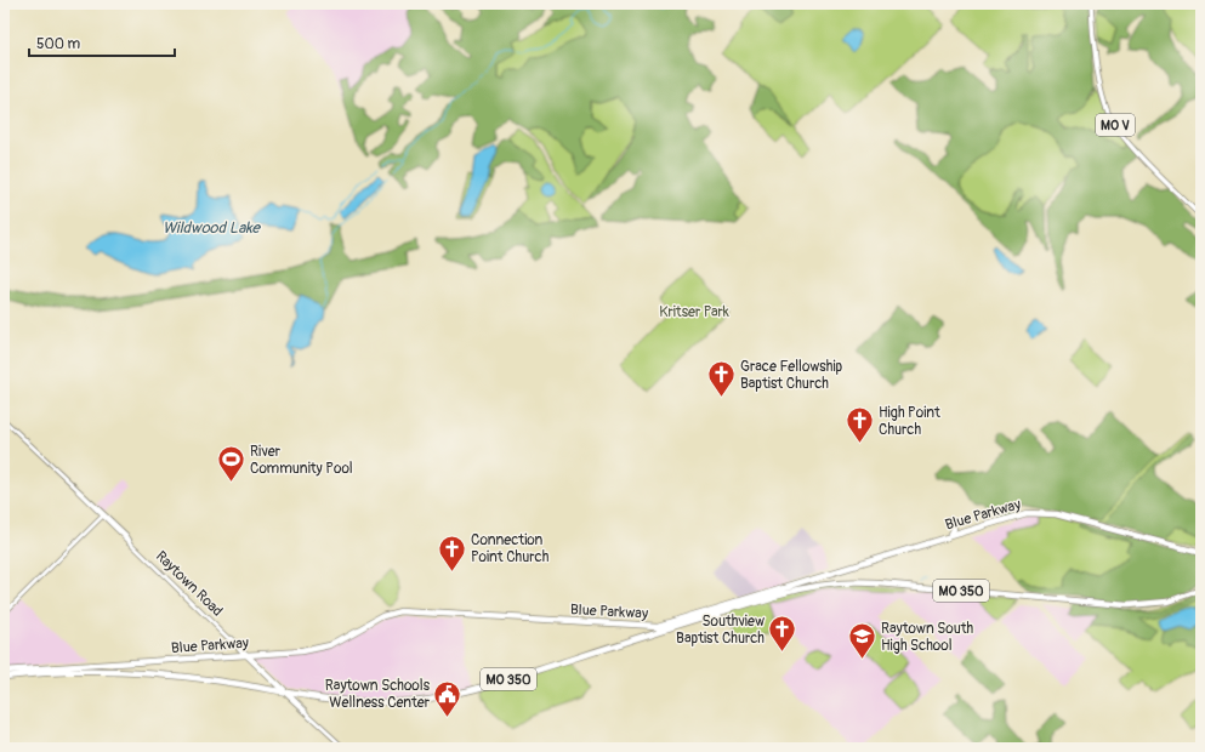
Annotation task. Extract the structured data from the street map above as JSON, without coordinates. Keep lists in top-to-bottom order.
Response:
{
  "streets": {
    "highway": ["Blue Parkway", "MO 350"],
    "main road": ["MO V", "Raytown Road"]
  },
  "crossings": [
    ["Blue Parkway", "Raytown Road"]
  ],
  "water": ["Wildwood Lake"],
  "parks": ["Kritser Park"],
  "places": {
    "church": [
      "Grace Fellowship Baptist Church",
      "High Point Church",
      "Connection Point Church",
      "Southview Baptist Church"
    ],
    "sports": ["River Community Pool"],
    "school or university": ["Raytown South High School"],
    "public building": ["Raytown Schools Wellness Center"]
  },
  "scale_bar": "500 m"
}
